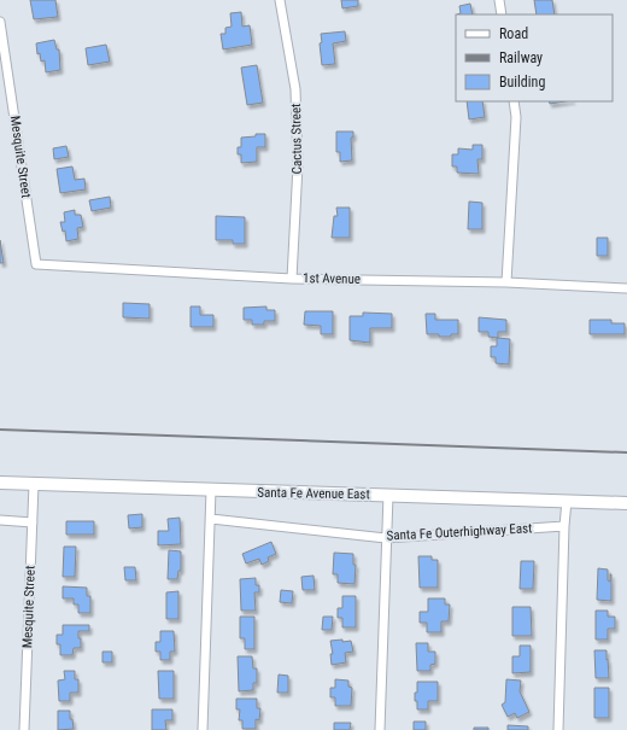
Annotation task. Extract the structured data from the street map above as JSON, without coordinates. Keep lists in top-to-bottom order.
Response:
{
  "streets": {
    "street": [
      "Cactus Street",
      "Mesquite Street",
      "1st Avenue",
      "Santa Fe Avenue East",
      "Santa Fe Outerhighway East"
    ]
  },
  "crossings": [
    ["Cactus Street", "1st Avenue"],
    ["Mesquite Street", "1st Avenue"],
    ["Mesquite Street", "Santa Fe Avenue East"]
  ],
  "legend": ["Road", "Railway", "Building"]
}
